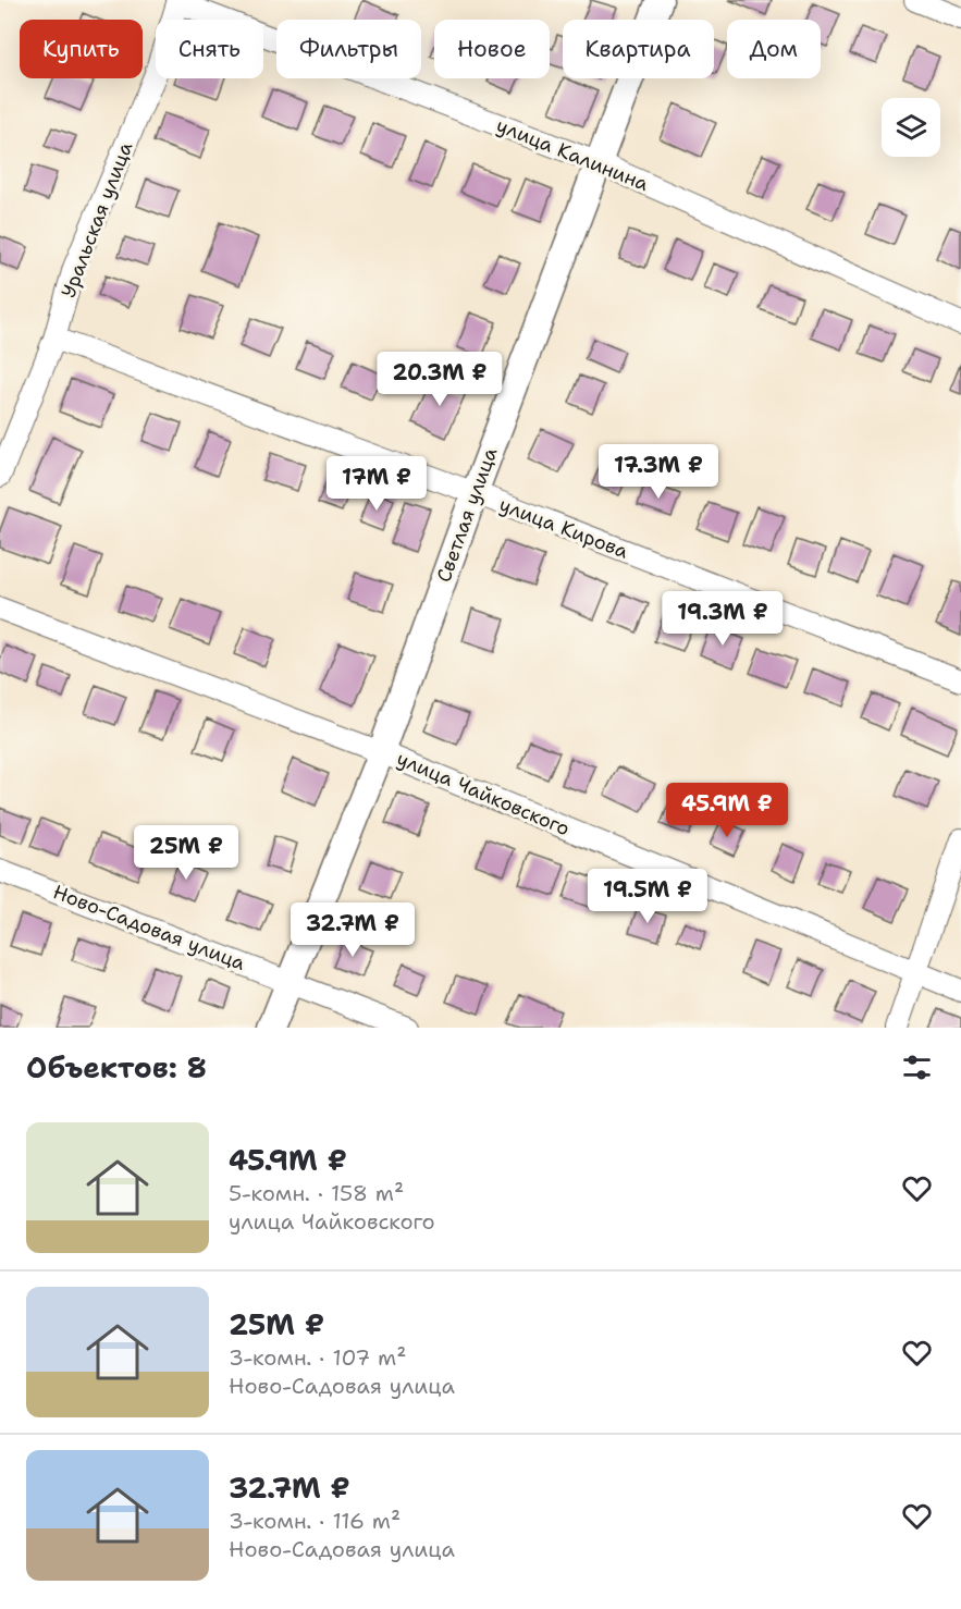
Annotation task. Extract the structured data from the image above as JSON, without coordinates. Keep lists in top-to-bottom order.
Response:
{
  "streets": {
    "main road": ["Светлая улица"],
    "street": [
      "улица Калинина",
      "Уральская улица",
      "улица Кирова",
      "улица Чайковского",
      "Ново-Садовая улица"
    ]
  },
  "crossings": [
    ["улица Калинина", "Уральская улица"],
    ["улица Калинина", "Светлая улица"],
    ["Уральская улица", "улица Кирова"],
    ["Светлая улица", "улица Кирова"],
    ["Светлая улица", "улица Чайковского"],
    ["Светлая улица", "Ново-Садовая улица"]
  ],
  "page": {
    "chip": [
      "Купить",
      "Снять",
      "Фильтры",
      "Новое",
      "Квартира",
      "Дом"
    ],
    "price": [
      "20.3M ₽",
      "17.3M ₽",
      "17M ₽",
      "19.3M ₽",
      "45.9M ₽",
      "25M ₽",
      "19.5M ₽",
      "32.7M ₽"
    ],
    "heading": "Объектов: 8",
    "list": [
      {
        "name": "45.9M ₽",
        "note": "5-комн. · 158 m² · улица Чайковского"
      },
      {
        "name": "25M ₽",
        "note": "3-комн. · 107 m² · Ново-Садовая улица"
      },
      {
        "name": "32.7M ₽",
        "note": "3-комн. · 116 m² · Ново-Садовая улица"
      }
    ]
  }
}
